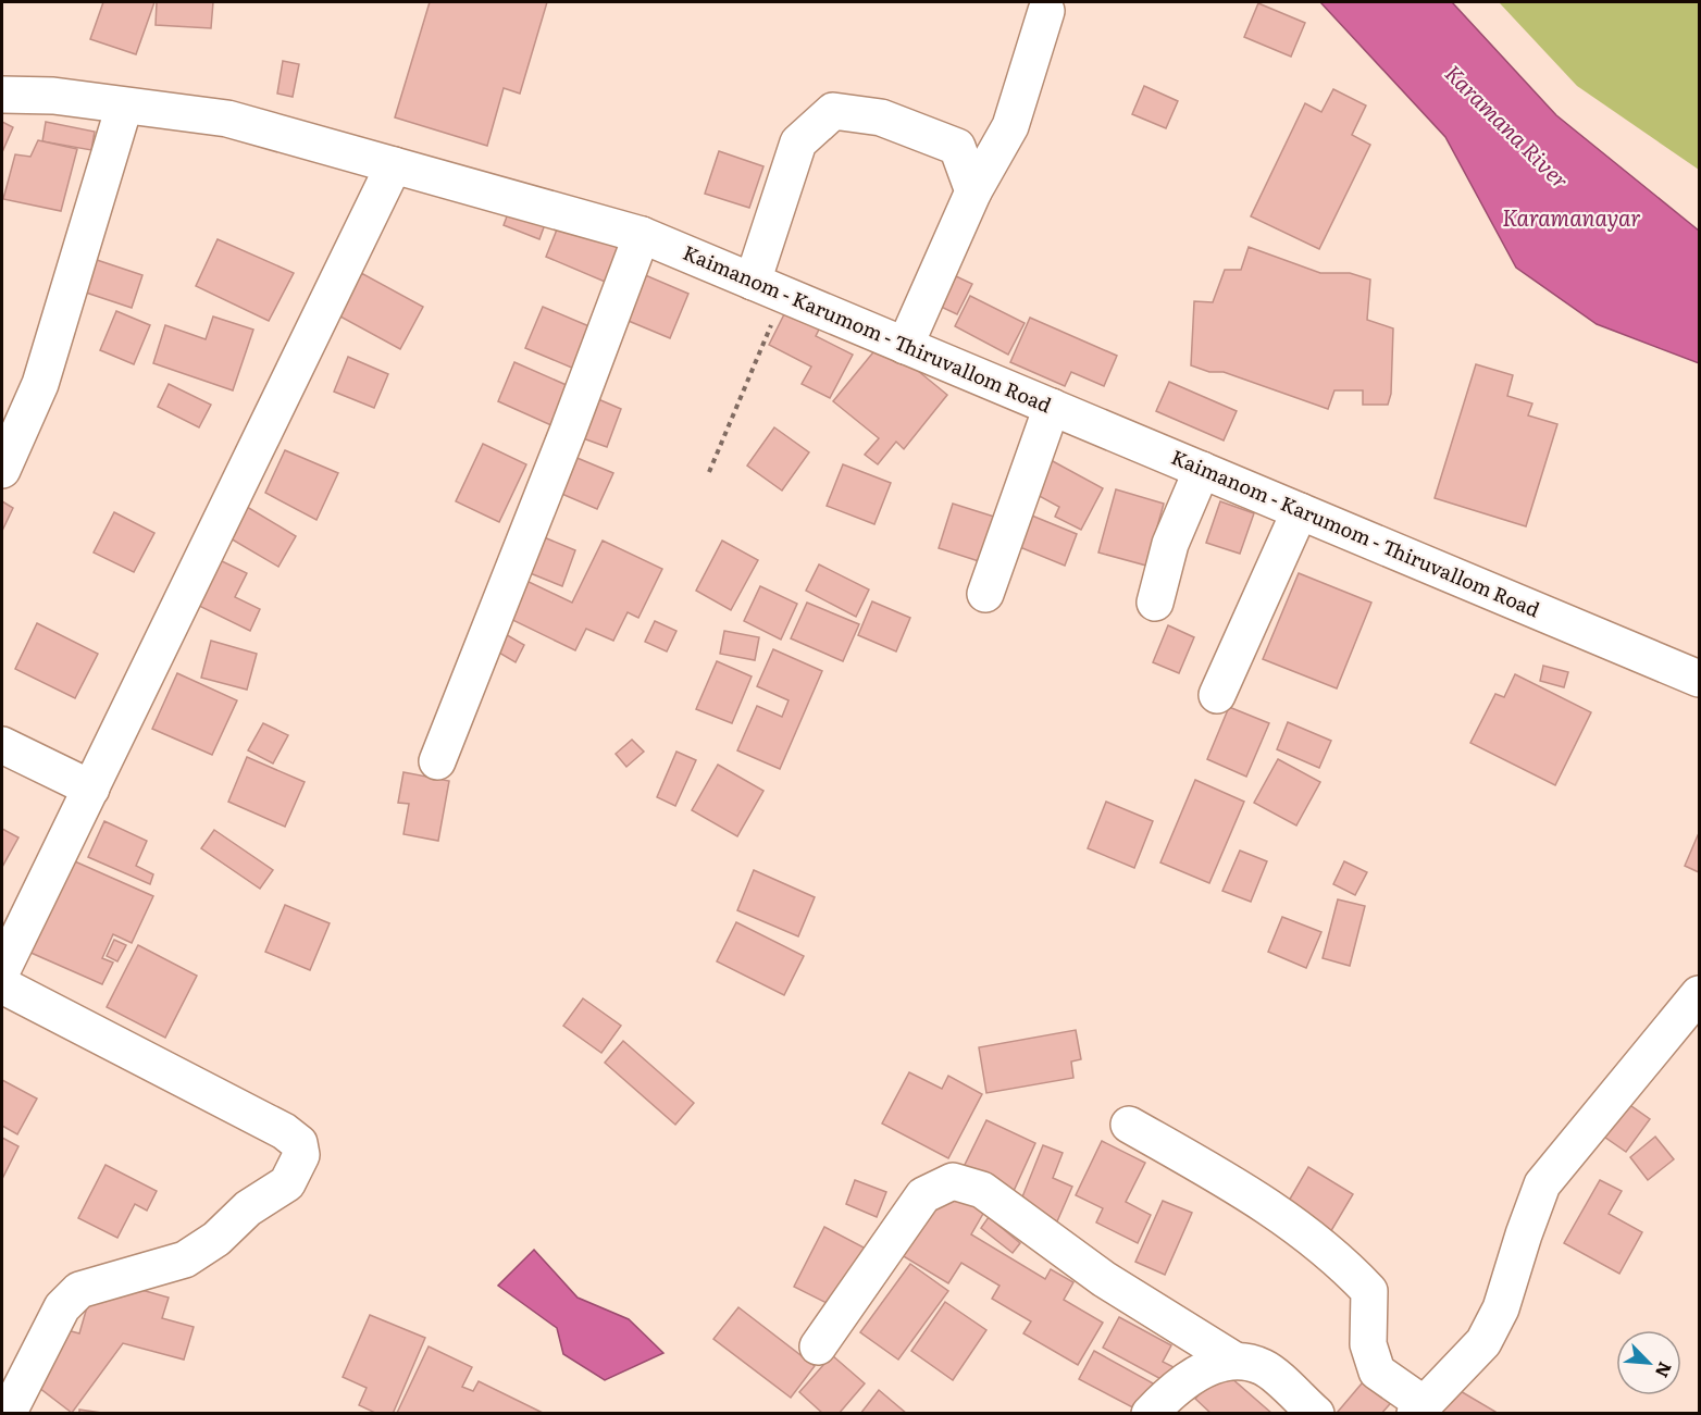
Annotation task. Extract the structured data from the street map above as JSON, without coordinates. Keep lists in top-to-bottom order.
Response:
{
  "streets": {
    "street": ["Kaimanom - Karumom - Thiruvallom Road"]
  },
  "water": ["Karamana River", "Karamanayar"],
  "north": "bottom right"
}
